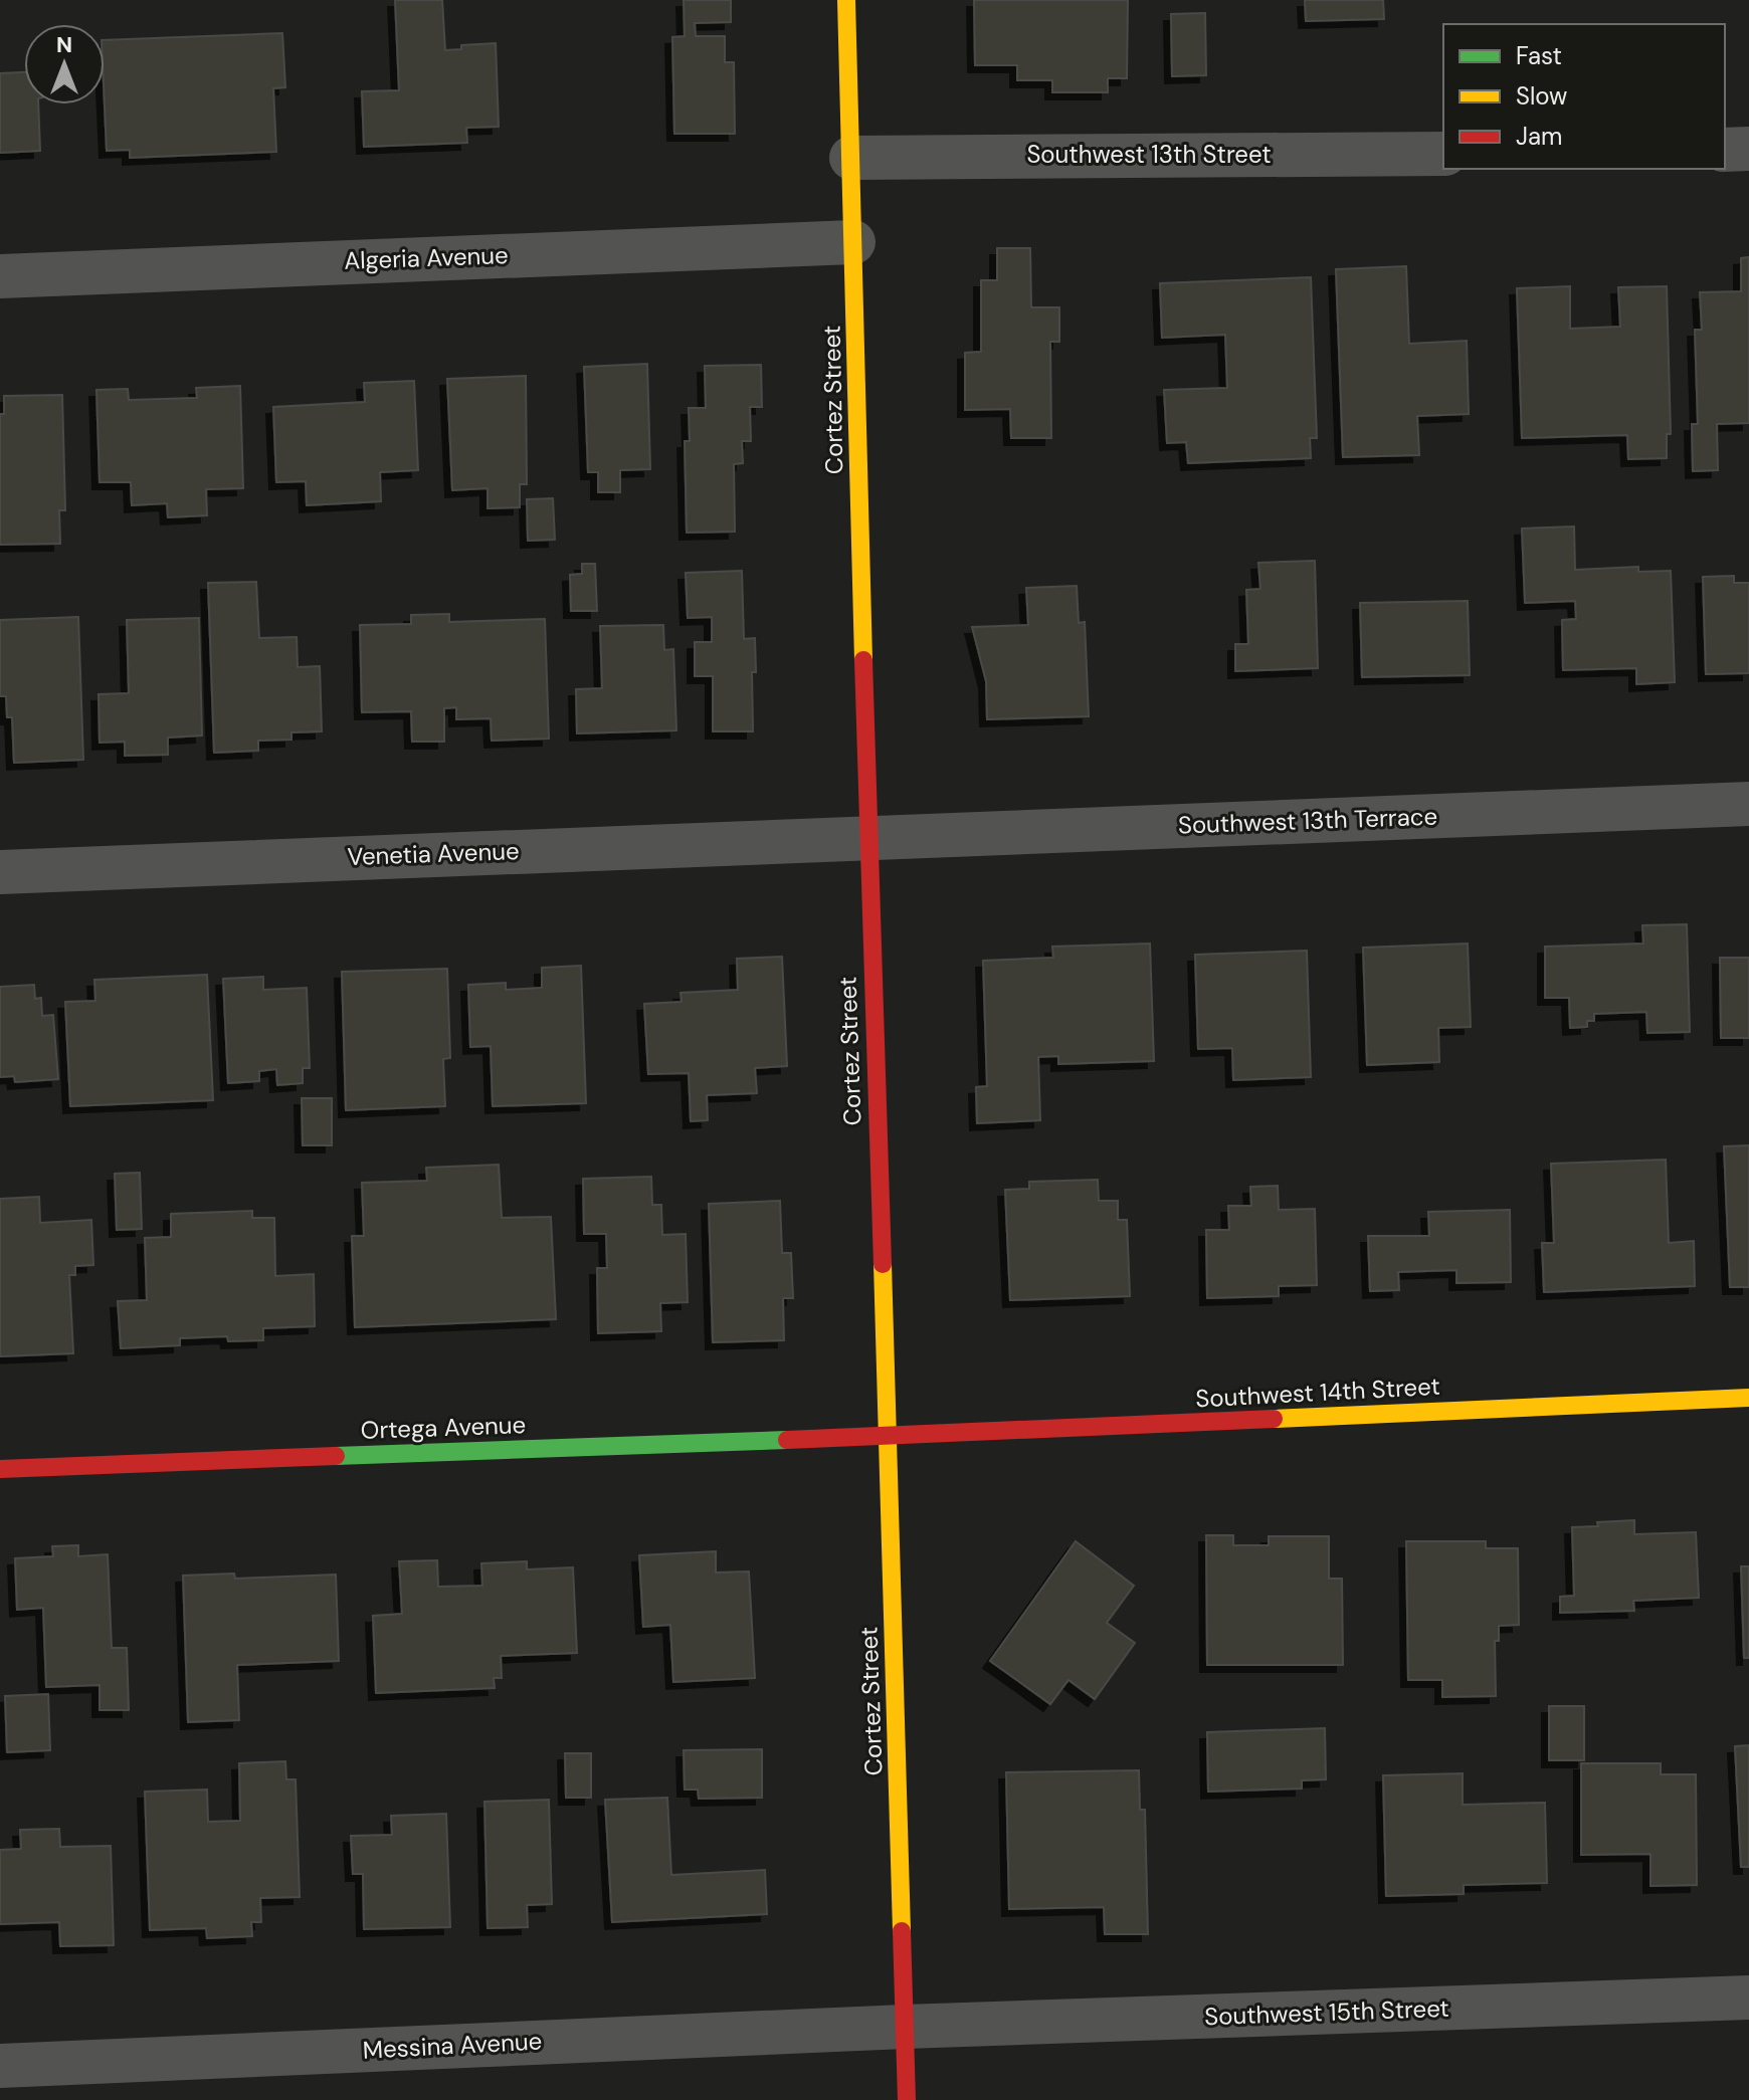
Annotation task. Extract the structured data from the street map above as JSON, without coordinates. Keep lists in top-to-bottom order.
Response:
{
  "streets": {
    "street": [
      "Southwest 13th Street",
      "Algeria Avenue",
      "Cortez Street",
      "Southwest 13th Terrace",
      "Venetia Avenue",
      "Southwest 14th Street",
      "Ortega Avenue",
      "Southwest 15th Street",
      "Messina Avenue"
    ]
  },
  "crossings": [
    ["Southwest 13th Street", "Cortez Street"],
    ["Algeria Avenue", "Cortez Street"],
    ["Cortez Street", "Southwest 13th Terrace"],
    ["Cortez Street", "Venetia Avenue"],
    ["Cortez Street", "Southwest 14th Street"],
    ["Cortez Street", "Ortega Avenue"],
    ["Cortez Street", "Southwest 15th Street"],
    ["Cortez Street", "Messina Avenue"],
    ["Southwest 13th Terrace", "Venetia Avenue"],
    ["Southwest 14th Street", "Ortega Avenue"],
    ["Southwest 15th Street", "Messina Avenue"]
  ],
  "legend": ["Fast", "Slow", "Jam"],
  "north": "top"
}
